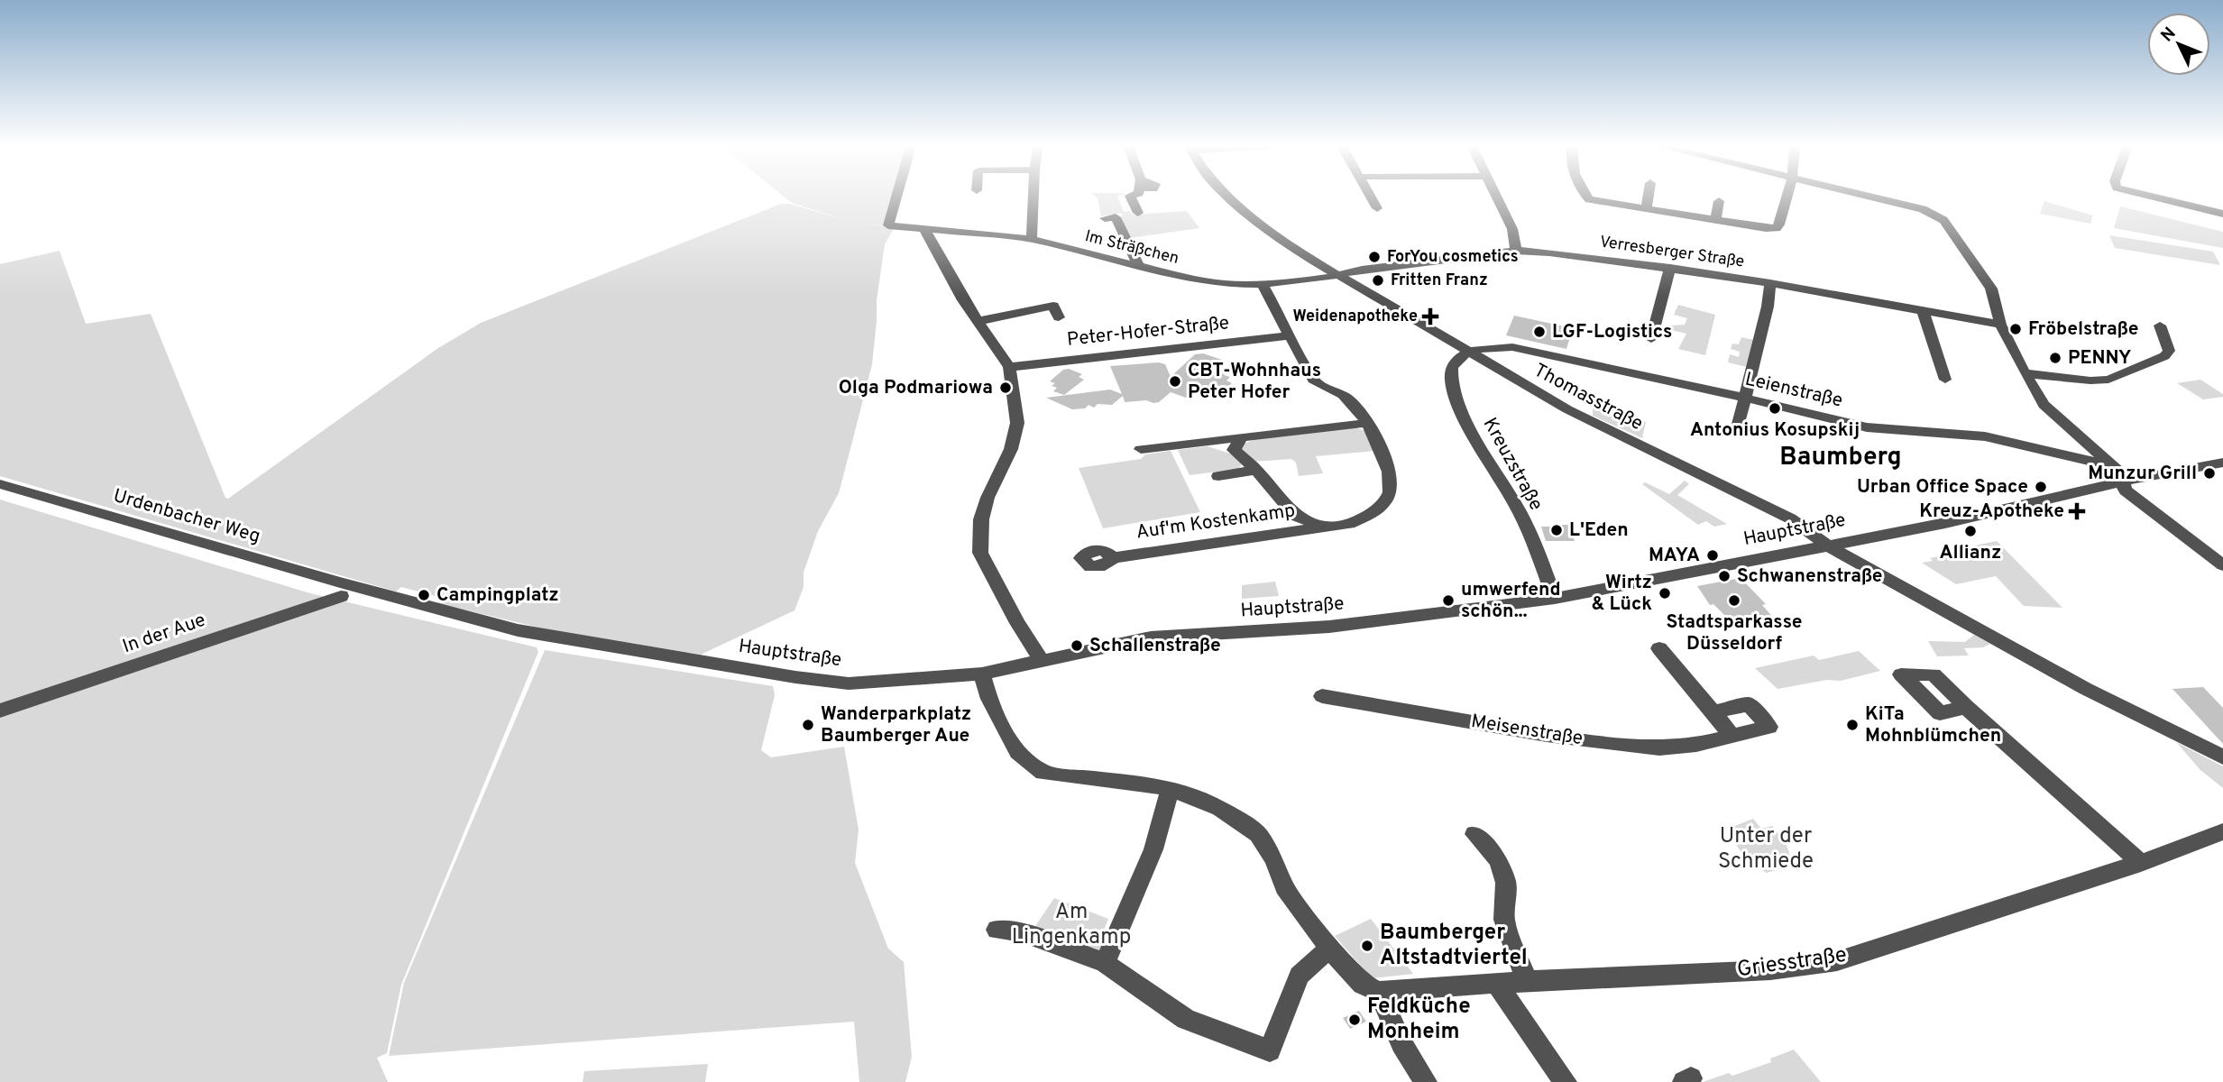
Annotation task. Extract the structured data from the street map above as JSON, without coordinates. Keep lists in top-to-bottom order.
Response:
{
  "streets": {
    "street": [
      "Im Sträßchen",
      "Verresberger Straße",
      "Peter-Hofer-Straße",
      "Leienstraße",
      "Thomasstraße",
      "Kreuzstraße",
      "Urdenbacher Weg",
      "Auf'm Kostenkamp",
      "Hauptstraße",
      "In der Aue",
      "Meisenstraße",
      "Griesstraße"
    ]
  },
  "crossings": [
    ["Im Sträßchen", "Verresberger Straße"],
    ["Im Sträßchen", "Thomasstraße"],
    ["Im Sträßchen", "Auf'm Kostenkamp"],
    ["Verresberger Straße", "Thomasstraße"],
    ["Peter-Hofer-Straße", "Auf'm Kostenkamp"],
    ["Leienstraße", "Thomasstraße"],
    ["Leienstraße", "Kreuzstraße"],
    ["Thomasstraße", "Kreuzstraße"],
    ["Thomasstraße", "Hauptstraße"],
    ["Kreuzstraße", "Hauptstraße"],
    ["Urdenbacher Weg", "Hauptstraße"]
  ],
  "districts": ["Baumberg"],
  "parks": ["Unter der Schmiede", "Am Lingenkamp"],
  "places": {
    "other": [
      "ForYou cosmetics",
      "Fritten Franz",
      "Fröbelstraße",
      "LGF-Logistics",
      "PENNY",
      "CBT-Wohnhaus Peter Hofer",
      "Olga Podmariowa",
      "Antonius Kosupskij",
      "Munzur Grill",
      "Urban Office Space",
      "L'Eden",
      "Allianz",
      "MAYA",
      "Schwanenstraße",
      "Wirtz & Lück",
      "Campingplatz",
      "umwerfend schön...",
      "Stadtsparkasse Düsseldorf",
      "Schallenstraße",
      "Wanderparkplatz Baumberger Aue",
      "KiTa Mohnblümchen",
      "Baumberger Altstadtviertel",
      "Feldküche Monheim"
    ],
    "health": ["Weidenapotheke", "Kreuz-Apotheke"]
  },
  "north": "top left"
}
